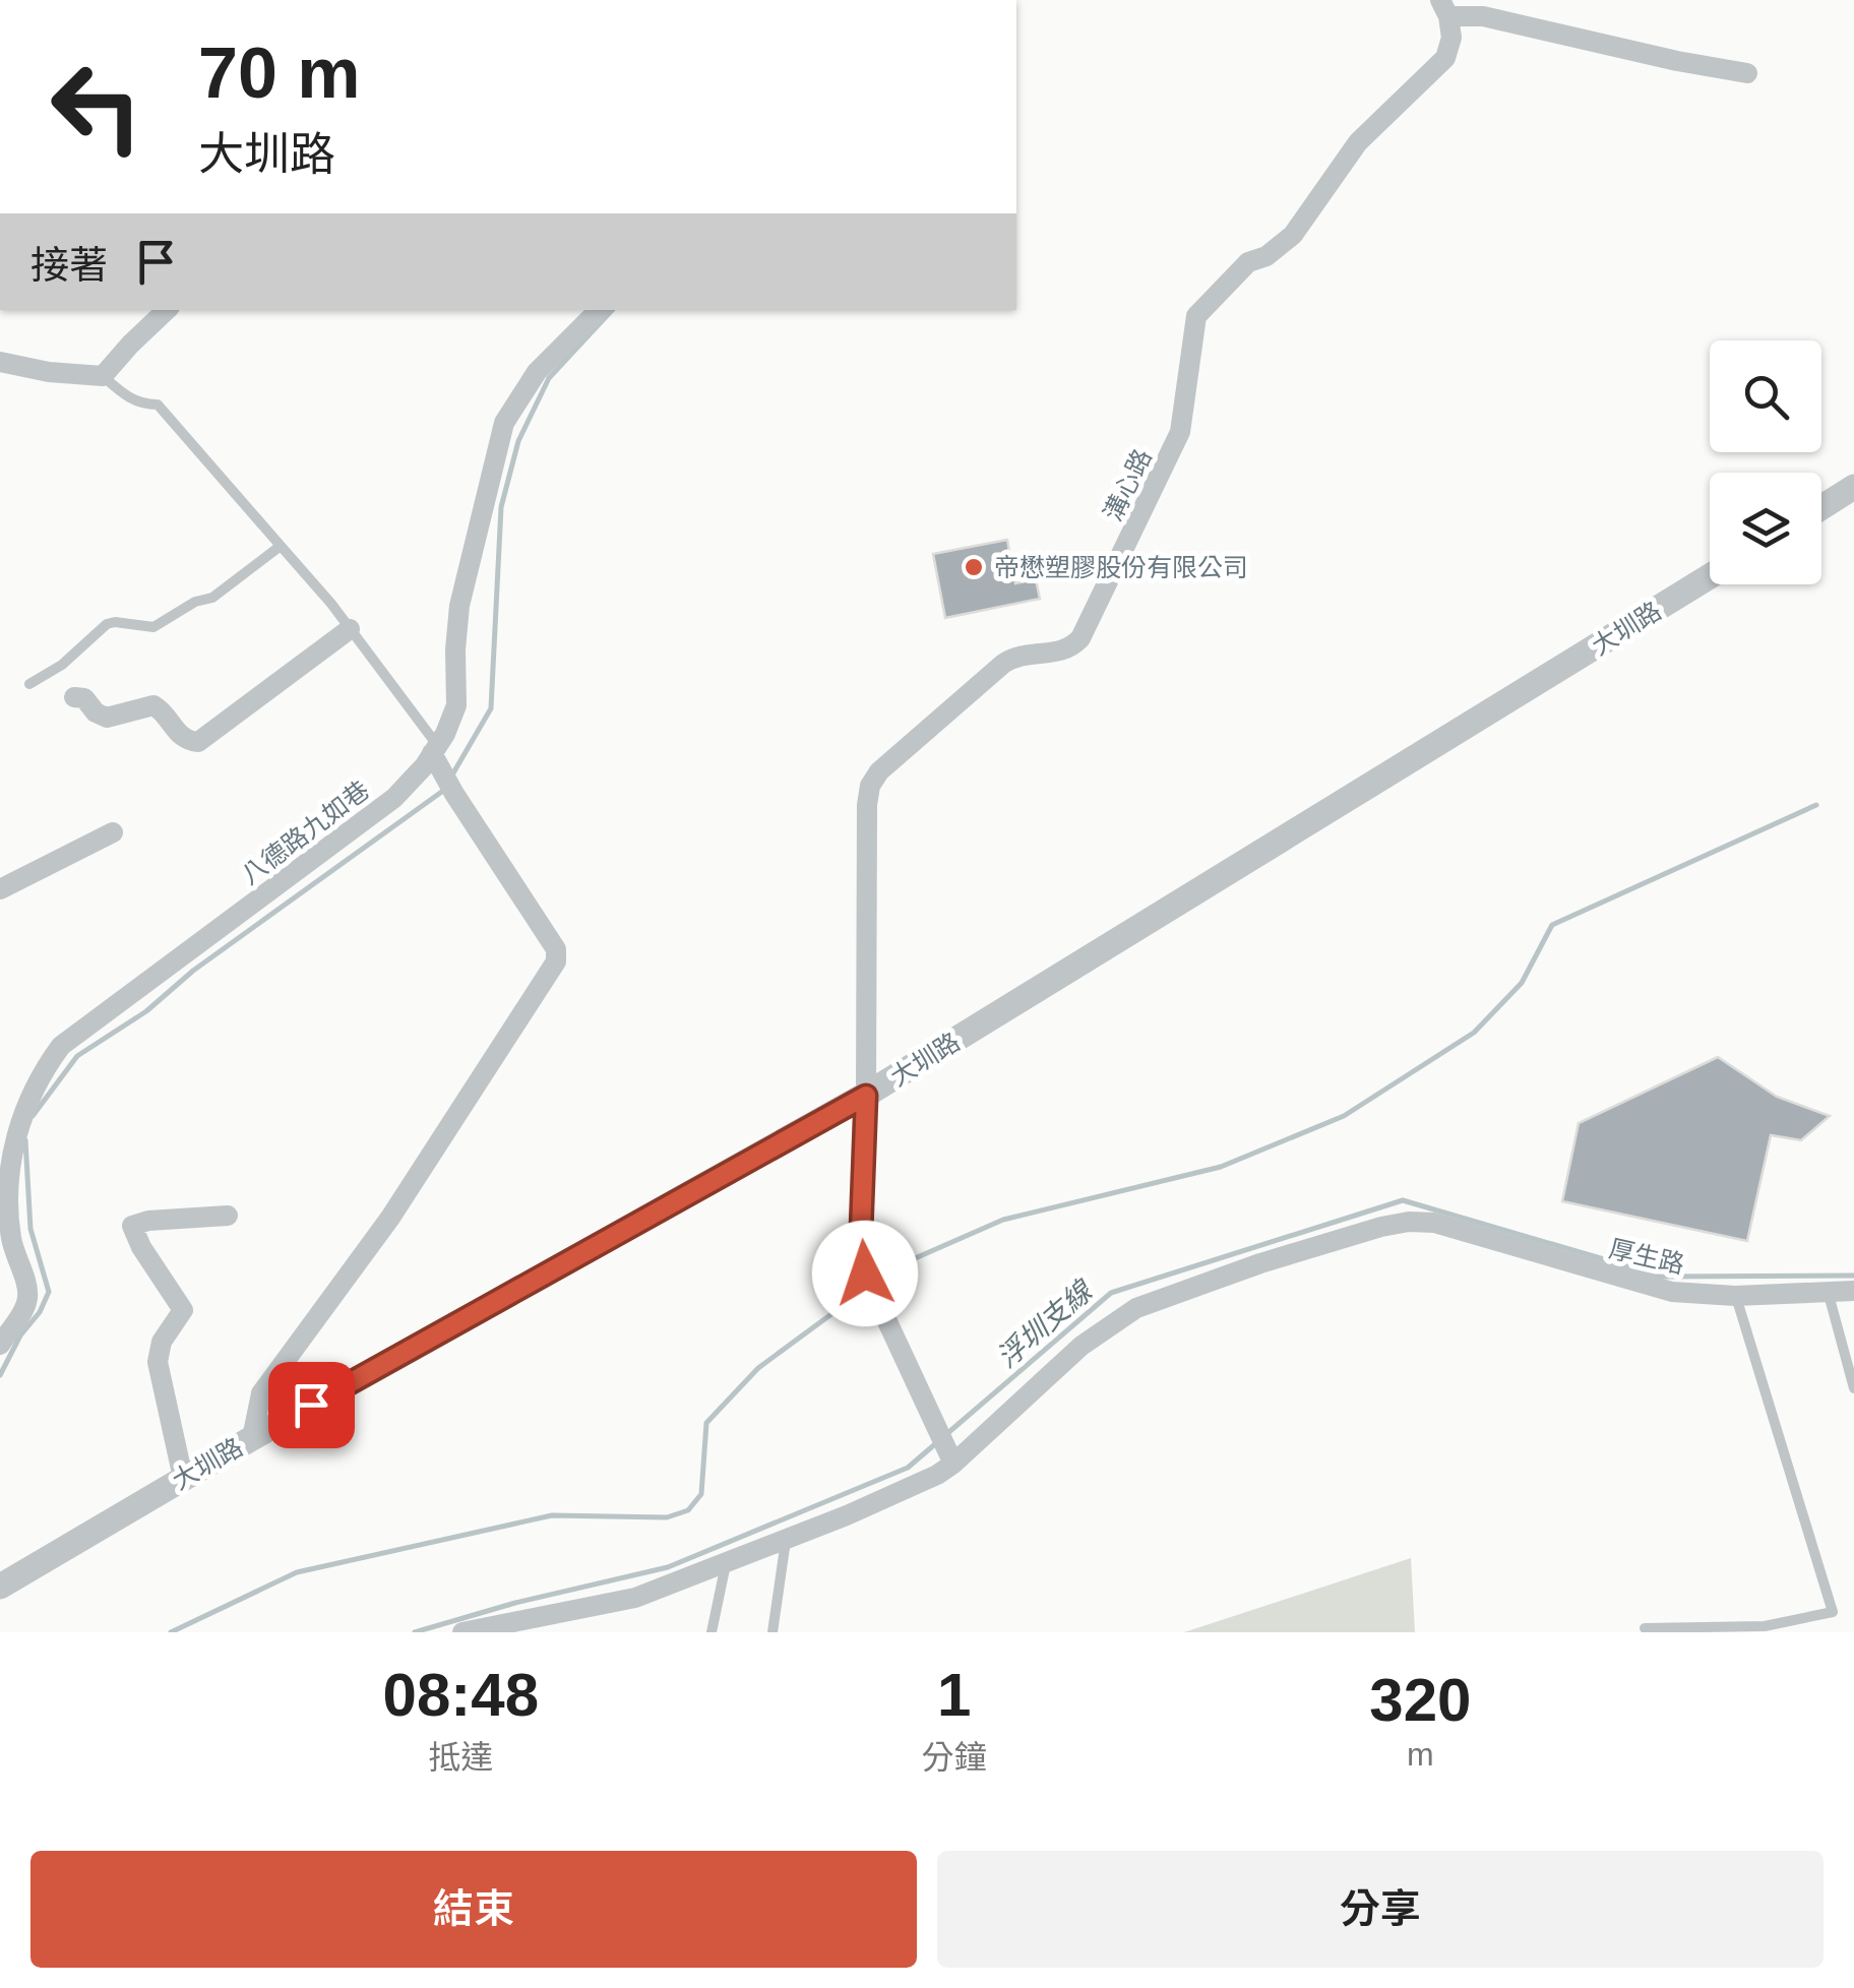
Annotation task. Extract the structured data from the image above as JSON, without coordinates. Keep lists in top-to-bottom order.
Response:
{
  "streets": {
    "street": [
      "溝心路",
      "大圳路",
      "八德路九如巷",
      "厚生路"
    ]
  },
  "crossings": [
    ["溝心路", "大圳路"],
    ["溝心路", "厚生路"]
  ],
  "water": ["浮圳支線"],
  "places": ["帝懋塑膠股份有限公司"],
  "page": {
    "turn": ["70 m", "大圳路"],
    "then": "接著",
    "eta": [
      "08:48",
      "抵達",
      "1",
      "分鐘",
      "320",
      "m"
    ],
    "buttons": ["結束", "分享"]
  }
}
